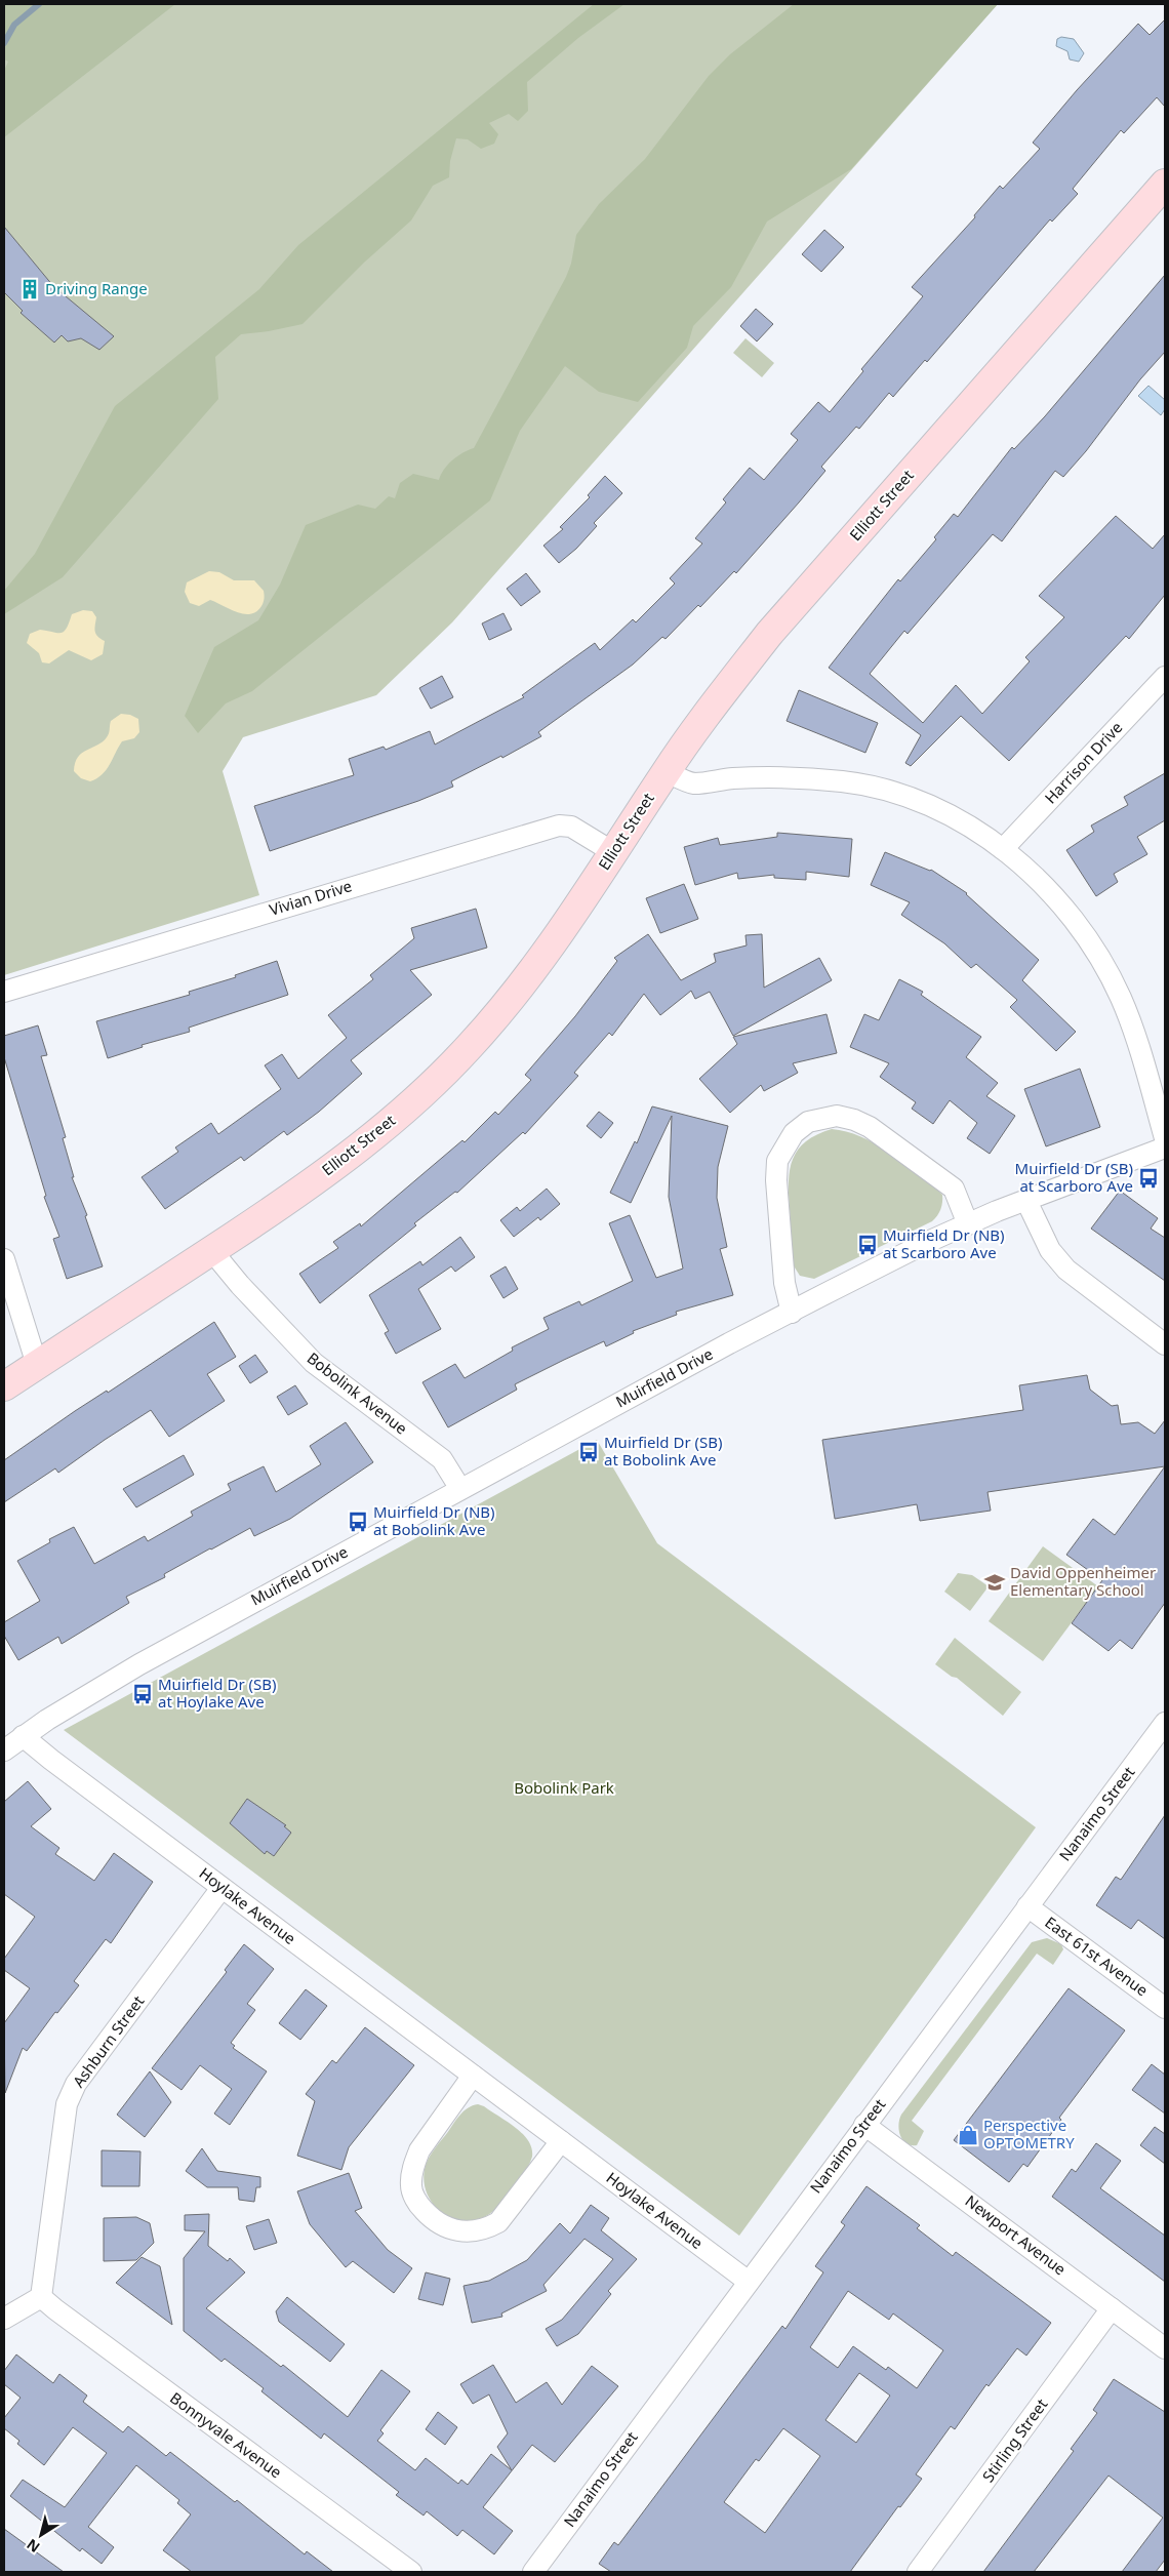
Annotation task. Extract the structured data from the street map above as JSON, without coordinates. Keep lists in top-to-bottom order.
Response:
{
  "streets": {
    "street": [
      "Elliott Street",
      "Harrison Drive",
      "Vivian Drive",
      "Muirfield Drive",
      "Bobolink Avenue",
      "Nanaimo Street",
      "Hoylake Avenue",
      "East 61st Avenue",
      "Ashburn Street",
      "Newport Avenue",
      "Bonnyvale Avenue",
      "Stirling Street"
    ]
  },
  "crossings": [
    ["Elliott Street", "Vivian Drive"],
    ["Elliott Street", "Bobolink Avenue"],
    ["Muirfield Drive", "Bobolink Avenue"],
    ["Muirfield Drive", "Hoylake Avenue"],
    ["Nanaimo Street", "Hoylake Avenue"],
    ["Nanaimo Street", "East 61st Avenue"],
    ["Nanaimo Street", "Newport Avenue"],
    ["Hoylake Avenue", "Ashburn Street"],
    ["Ashburn Street", "Bonnyvale Avenue"],
    ["Newport Avenue", "Stirling Street"]
  ],
  "parks": ["Bobolink Park"],
  "places": {
    "building": ["Driving Range"],
    "bus stop": [
      "Muirfield Dr (SB) at Scarboro Ave",
      "Muirfield Dr (NB) at Scarboro Ave",
      "Muirfield Dr (SB) at Bobolink Ave",
      "Muirfield Dr (NB) at Bobolink Ave",
      "Muirfield Dr (SB) at Hoylake Ave"
    ],
    "school or university": ["David Oppenheimer Elementary School"],
    "shop": ["Perspective OPTOMETRY"]
  },
  "north": "bottom left"
}
